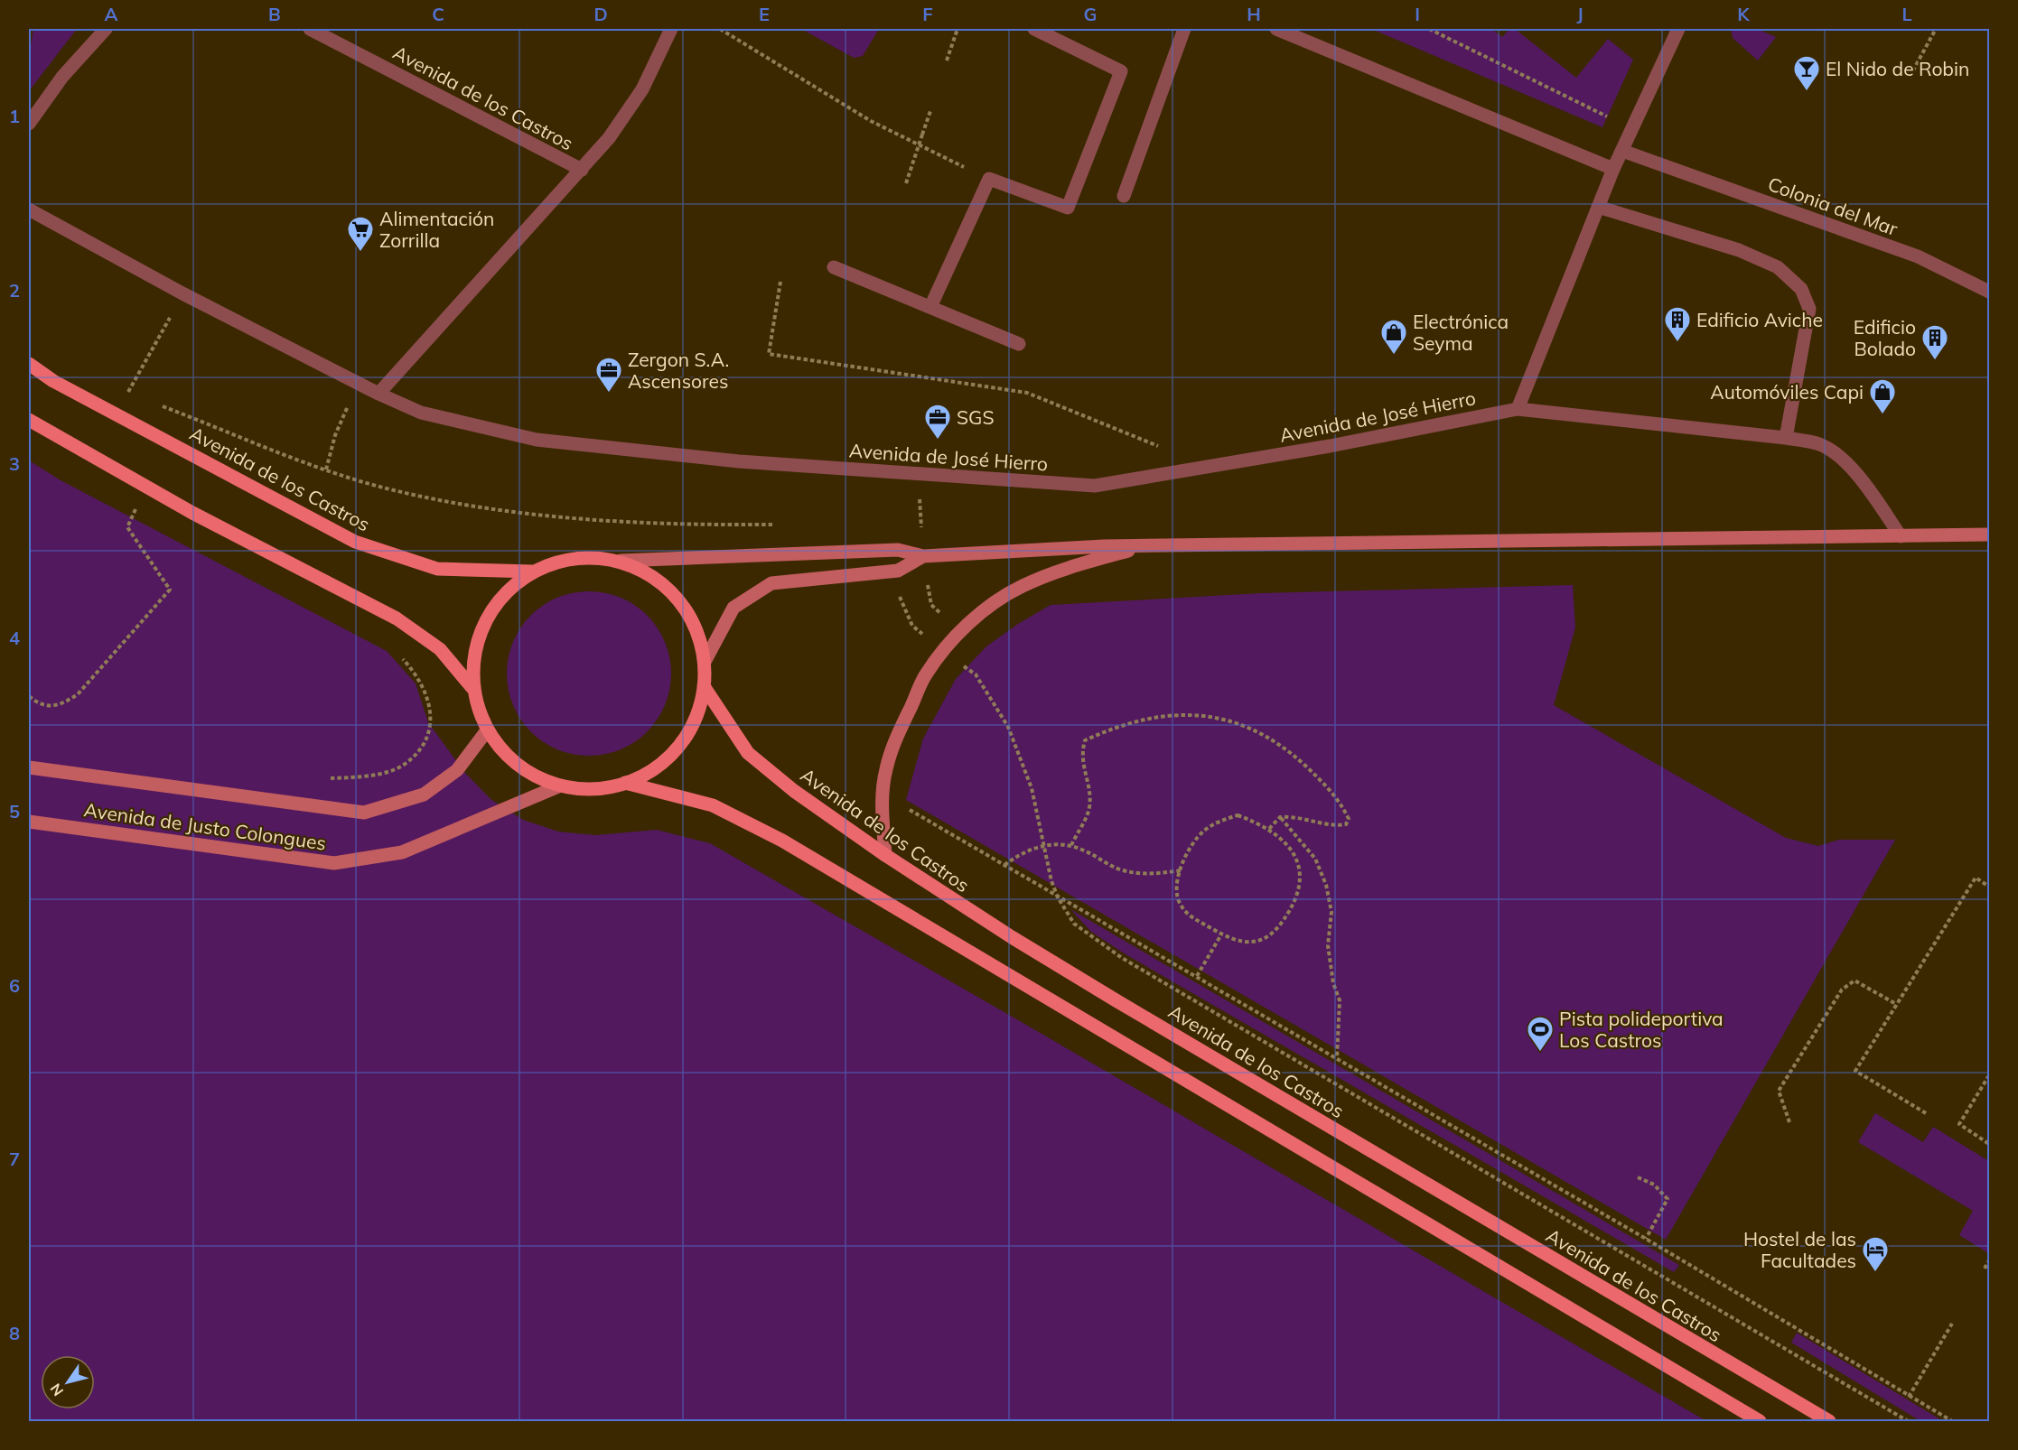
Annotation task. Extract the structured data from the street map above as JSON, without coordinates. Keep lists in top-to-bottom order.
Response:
{
  "streets": {
    "main road": ["Avenida de los Castros", "Avenida de Justo Colongues"],
    "street": ["Colonia del Mar", "Avenida de José Hierro"]
  },
  "places": {
    "bar": ["El Nido de Robin"],
    "supermarket": ["Alimentación Zorrilla"],
    "building": ["Edificio Aviche", "Edificio Bolado"],
    "shop": ["Electrónica Seyma", "Automóviles Capi"],
    "office": ["Zergon S.A. Ascensores", "SGS"],
    "sports": ["Pista polideportiva Los Castros"],
    "hotel": ["Hostel de las Facultades"]
  },
  "north": "bottom left",
  "grid": {
    "columns": [
      "A",
      "B",
      "C",
      "D",
      "E",
      "F",
      "G",
      "H",
      "I",
      "J",
      "K",
      "L"
    ],
    "rows": [
      "1",
      "2",
      "3",
      "4",
      "5",
      "6",
      "7",
      "8"
    ]
  }
}
